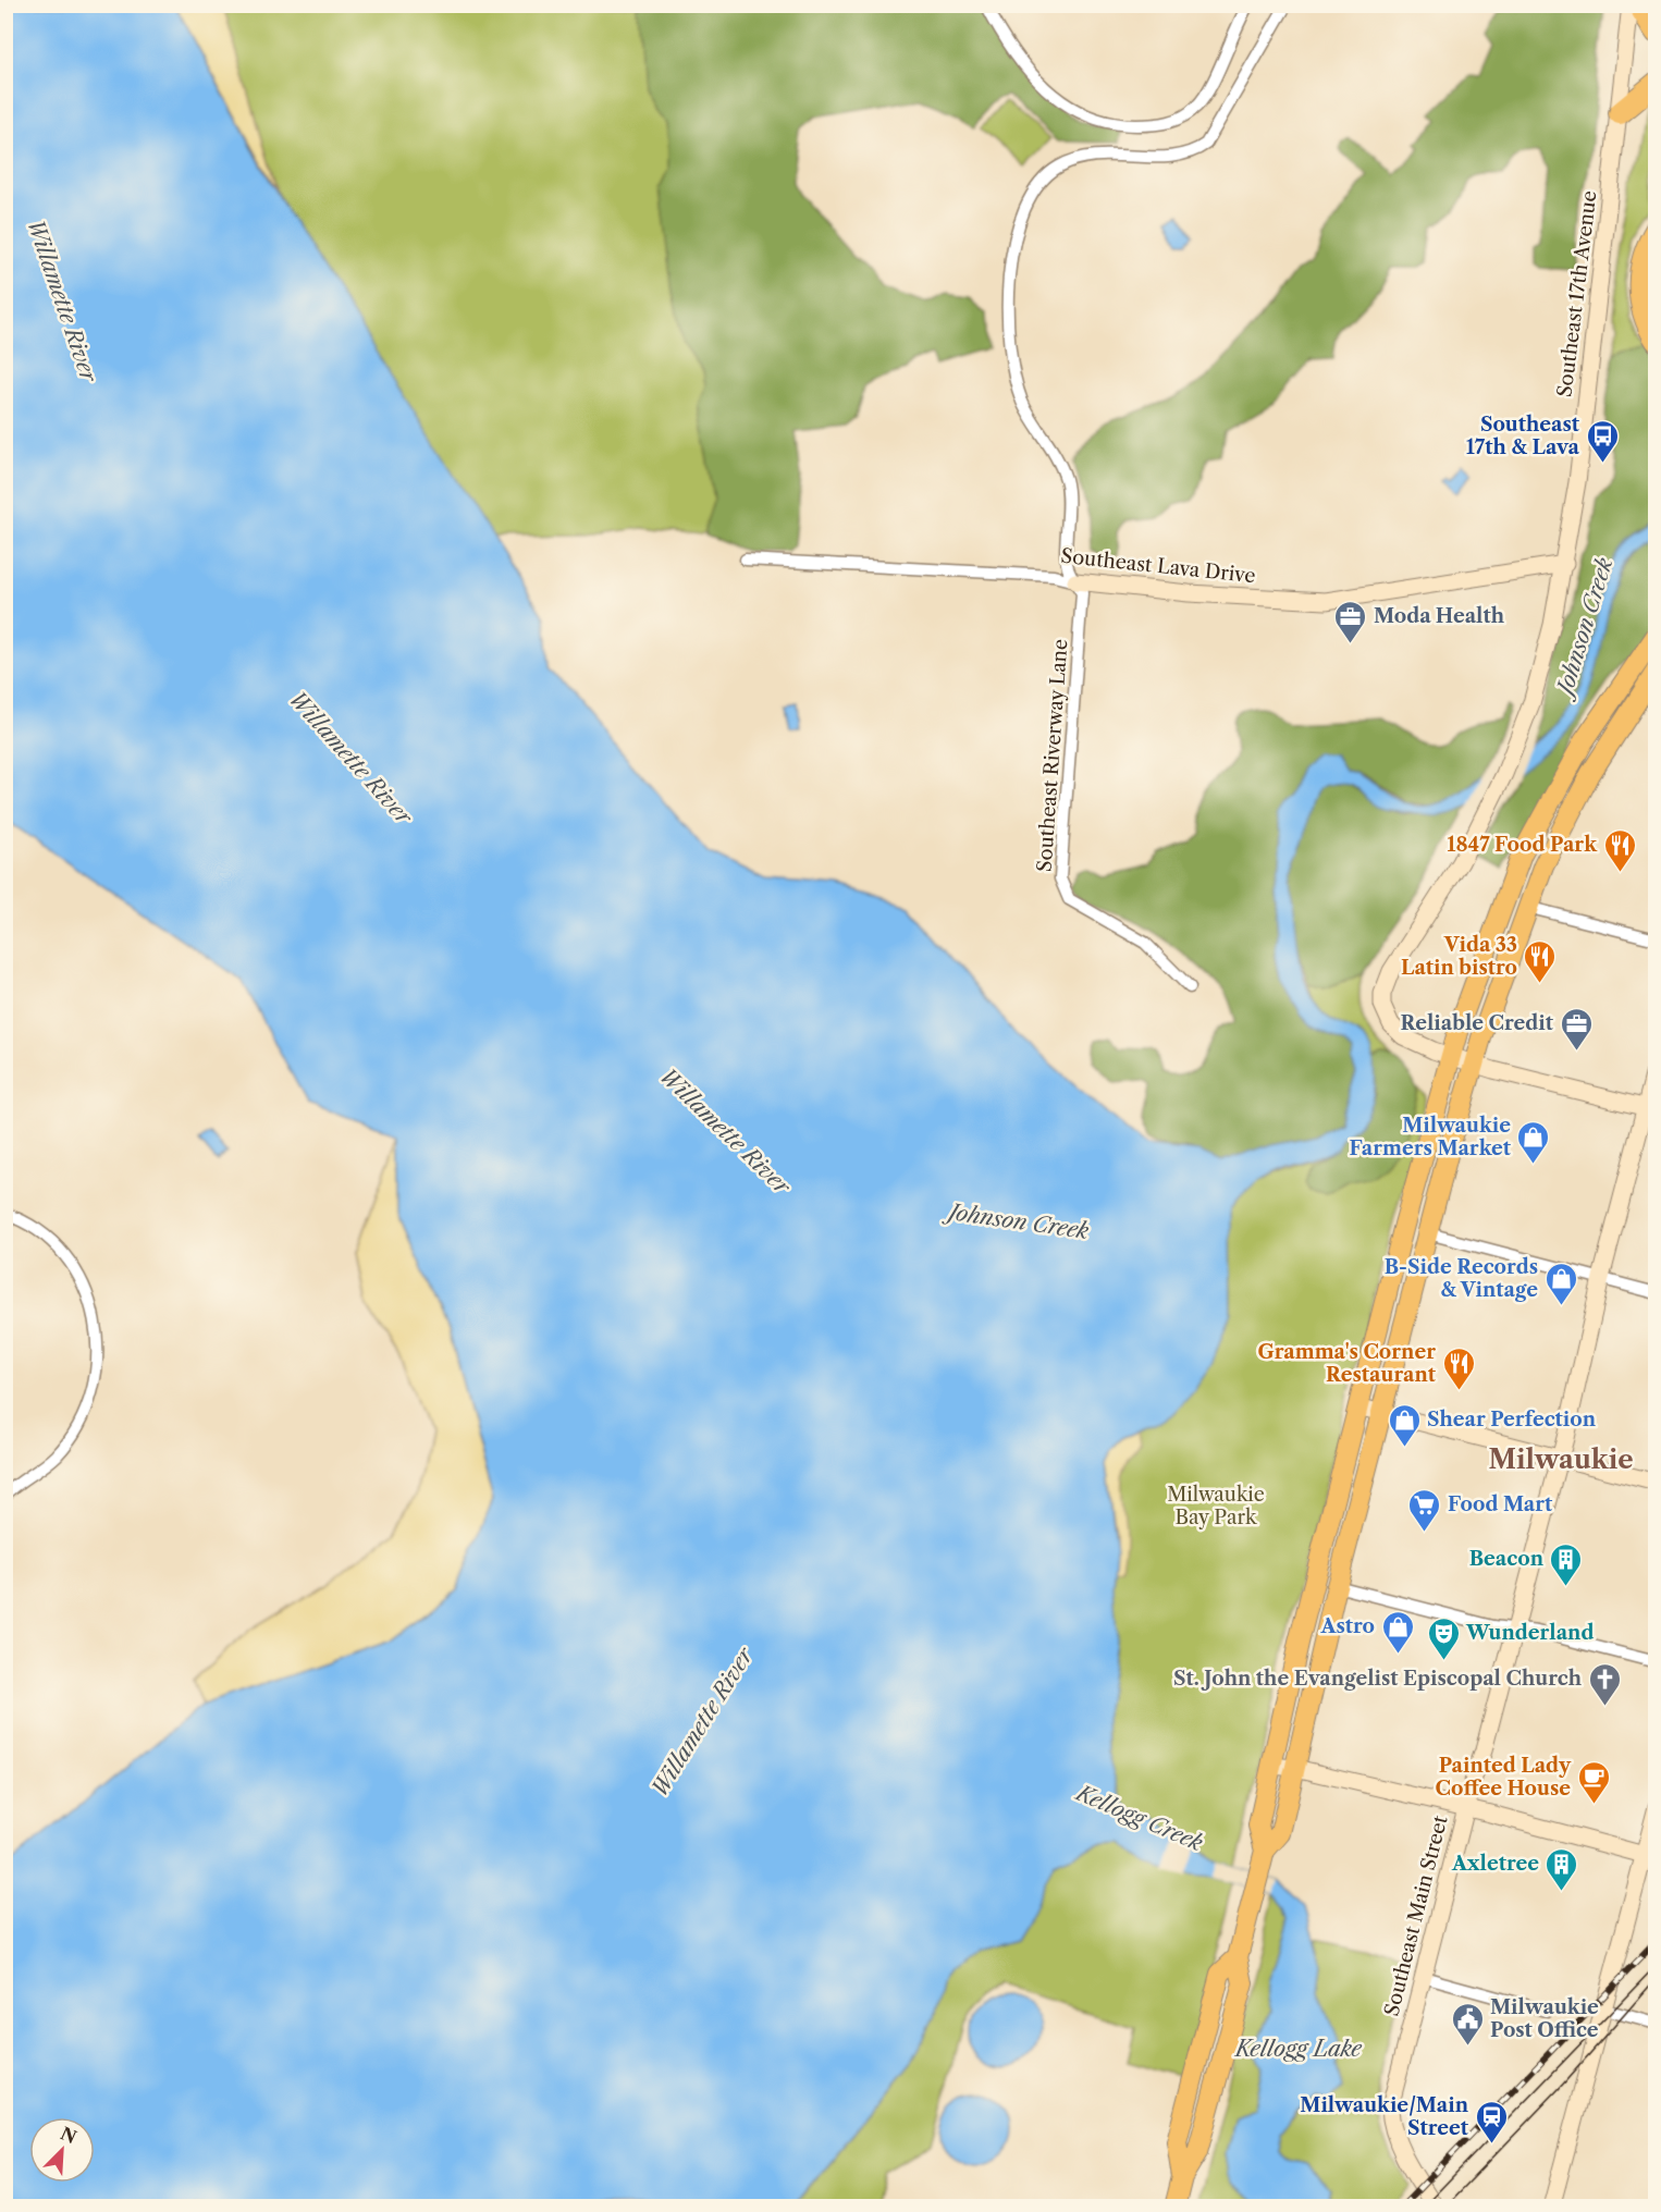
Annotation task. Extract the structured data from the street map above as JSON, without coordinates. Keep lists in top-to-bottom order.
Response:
{
  "streets": {
    "street": [
      "Southeast 17th Avenue",
      "Southeast Lava Drive",
      "Southeast Riverway Lane",
      "Southeast Main Street"
    ]
  },
  "crossings": [
    ["Southeast 17th Avenue", "Southeast Lava Drive"],
    ["Southeast 17th Avenue", "Southeast Main Street"],
    ["Southeast Lava Drive", "Southeast Riverway Lane"]
  ],
  "districts": ["Milwaukie"],
  "water": [
    "Willamette River",
    "Johnson Creek",
    "Kellogg Creek",
    "Kellogg Lake"
  ],
  "parks": ["Milwaukie Bay Park"],
  "places": {
    "bus stop": ["Southeast 17th & Lava"],
    "office": ["Moda Health", "Reliable Credit"],
    "restaurant": ["1847 Food Park", "Vida 33 Latin bistro", "Gramma's Corner Restaurant"],
    "shop": [
      "Milwaukie Farmers Market",
      "B-Side Records & Vintage",
      "Shear Perfection",
      "Astro"
    ],
    "supermarket": ["Food Mart"],
    "building": ["Beacon", "Axletree"],
    "theatre": ["Wunderland"],
    "church": ["St. John the Evangelist Episcopal Church"],
    "cafe": ["Painted Lady Coffee House"],
    "public building": ["Milwaukie Post Office"],
    "station": ["Milwaukie/Main Street"]
  },
  "north": "top right"
}
